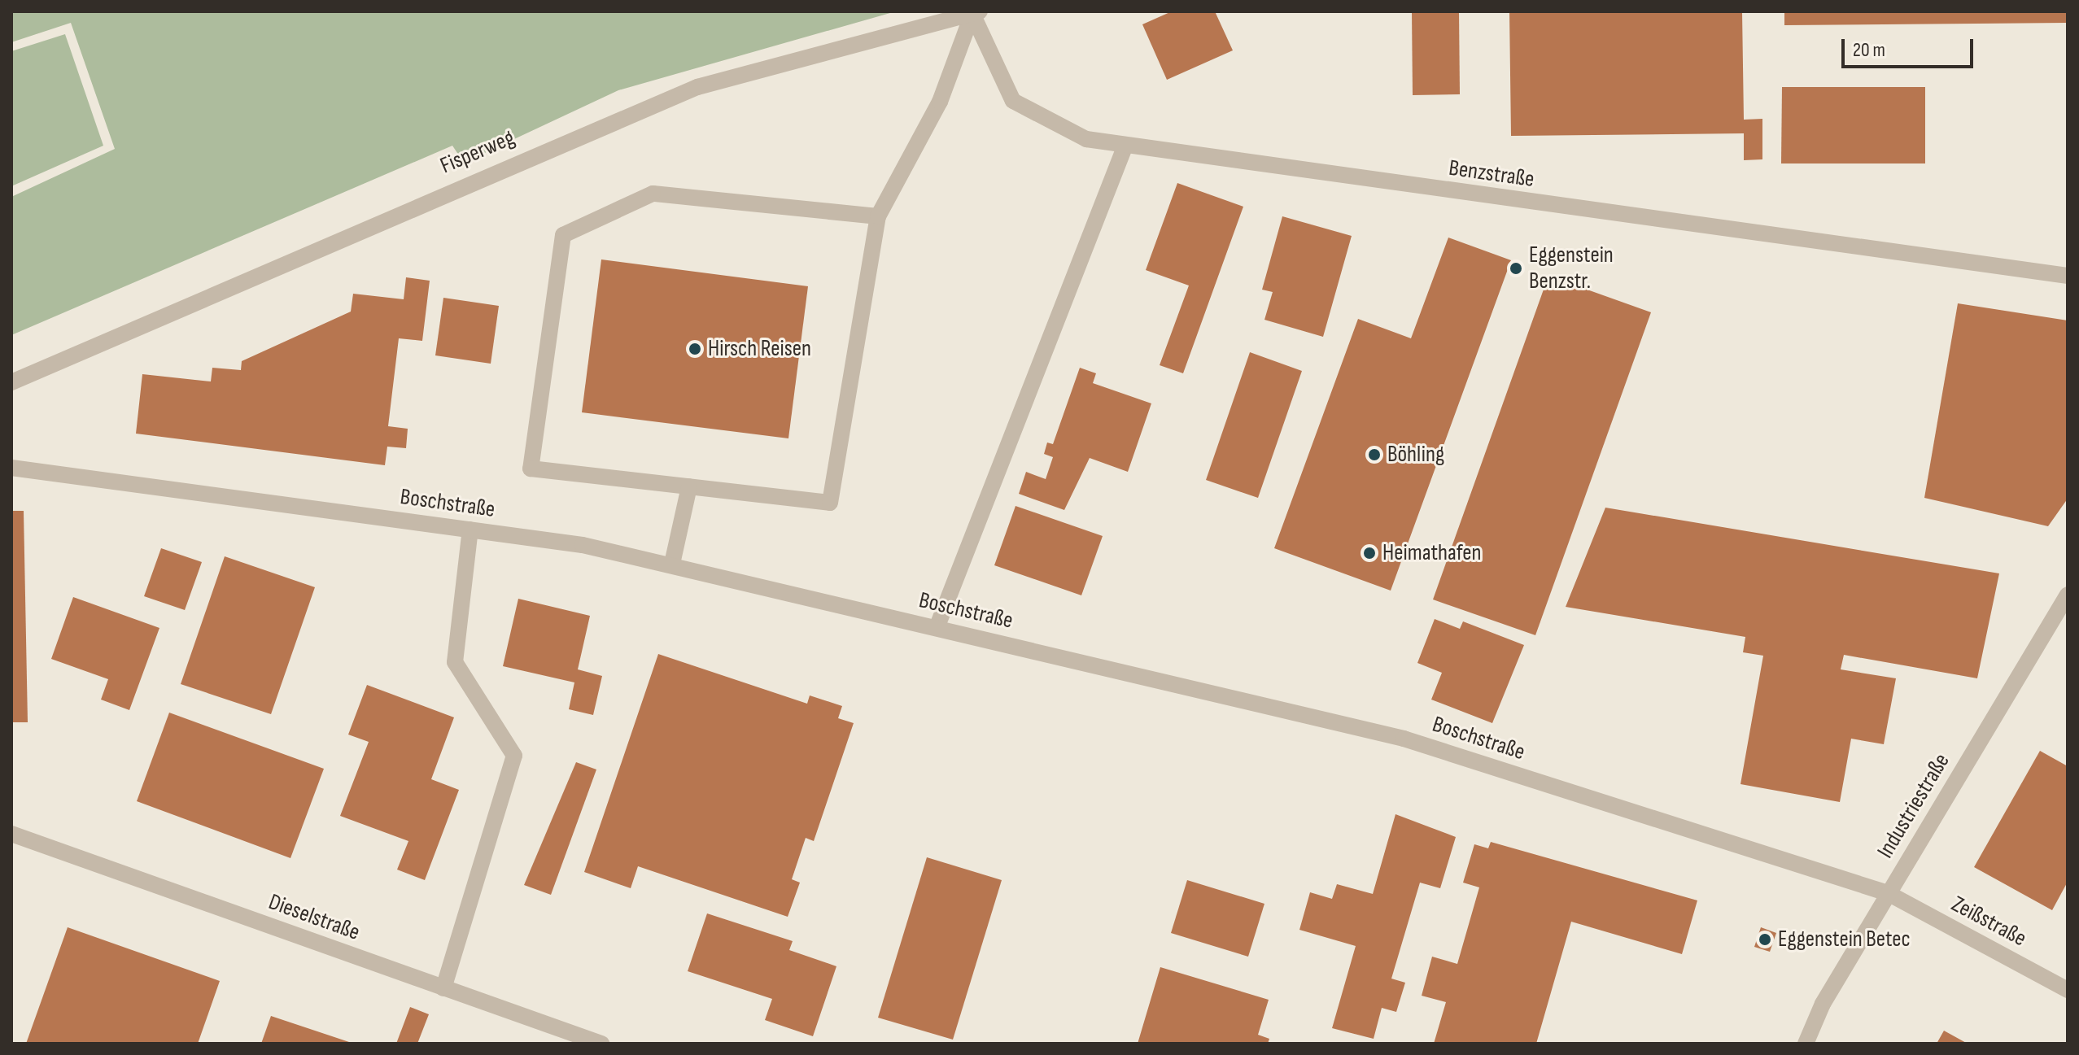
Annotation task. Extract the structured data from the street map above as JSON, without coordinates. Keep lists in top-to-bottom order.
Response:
{
  "streets": {
    "street": [
      "Fisperweg",
      "Benzstraße",
      "Boschstraße",
      "Industriestraße",
      "Dieselstraße",
      "Zeißstraße"
    ]
  },
  "crossings": [
    ["Fisperweg", "Benzstraße"],
    ["Boschstraße", "Industriestraße"],
    ["Boschstraße", "Zeißstraße"],
    ["Industriestraße", "Zeißstraße"]
  ],
  "places": [
    "Eggenstein Benzstr.",
    "Hirsch Reisen",
    "Böhling",
    "Heimathafen",
    "Eggenstein Betec"
  ],
  "scale_bar": "20 m"
}
